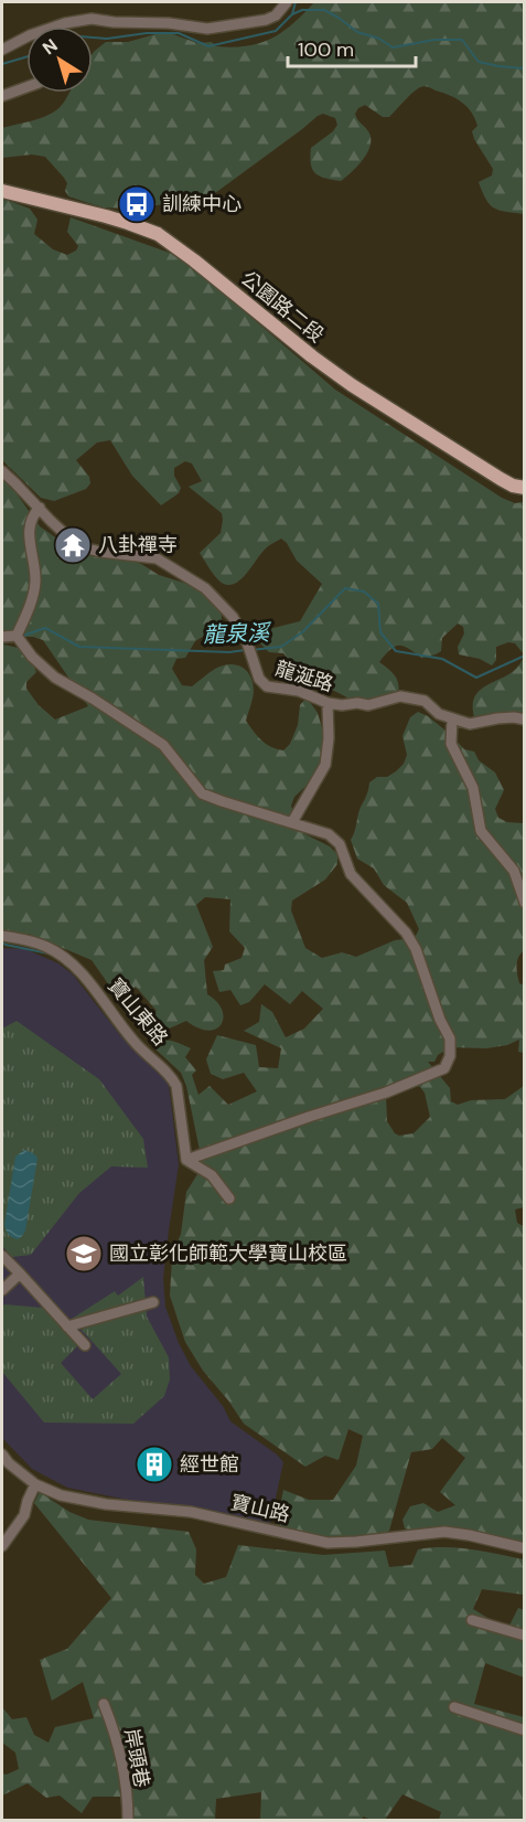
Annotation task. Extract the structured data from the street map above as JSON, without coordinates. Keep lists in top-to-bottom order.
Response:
{
  "streets": {
    "main road": ["公園路二段"],
    "street": [
      "龍涎路",
      "寶山東路",
      "寶山路",
      "岸頭巷"
    ]
  },
  "water": ["龍泉溪"],
  "places": {
    "bus stop": ["訓練中心"],
    "temple": ["八卦禪寺"],
    "school or university": ["國立彰化師範大學寶山校區"],
    "building": ["經世館"]
  },
  "scale_bar": "100 m",
  "north": "top left"
}
